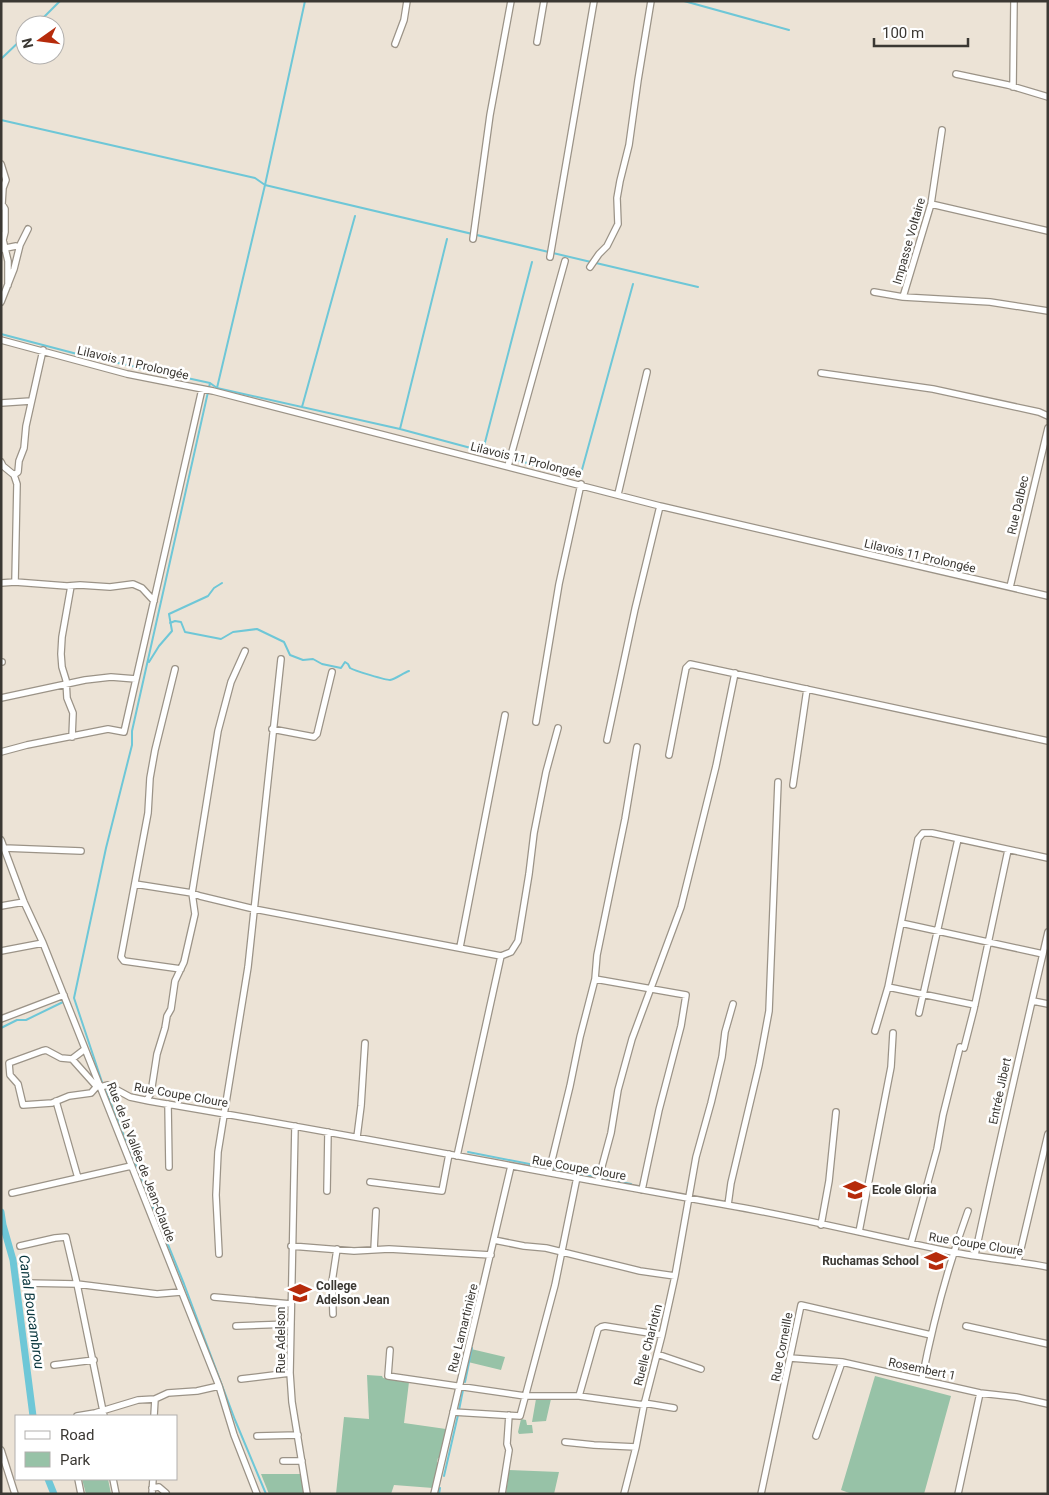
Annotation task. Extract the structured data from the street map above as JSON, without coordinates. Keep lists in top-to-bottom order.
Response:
{
  "streets": {
    "street": [
      "Impasse Voltaire",
      "Lilavois 11 Prolongée",
      "Rue Dalbec",
      "Entrée Jibert",
      "Rue Coupe Cloure",
      "Rue de la Vallée de Jean-Claude",
      "Rue Lamartinière",
      "Rue Adelson",
      "Ruelle Charlotin",
      "Rue Corneille",
      "Rosembert 1"
    ]
  },
  "crossings": [
    ["Lilavois 11 Prolongée", "Rue Dalbec"],
    ["Entrée Jibert", "Rue Coupe Cloure"],
    ["Rue Coupe Cloure", "Rue de la Vallée de Jean-Claude"],
    ["Rue Coupe Cloure", "Rue Lamartinière"],
    ["Rue Coupe Cloure", "Rue Adelson"],
    ["Rue Coupe Cloure", "Ruelle Charlotin"],
    ["Rue Corneille", "Rosembert 1"]
  ],
  "water": ["Canal Boucambrou"],
  "places": {
    "school or university": ["Ecole Gloria", "Ruchamas School", "College Adelson Jean"]
  },
  "legend": ["Road", "Park"],
  "scale_bar": "100 m",
  "north": "left"
}
